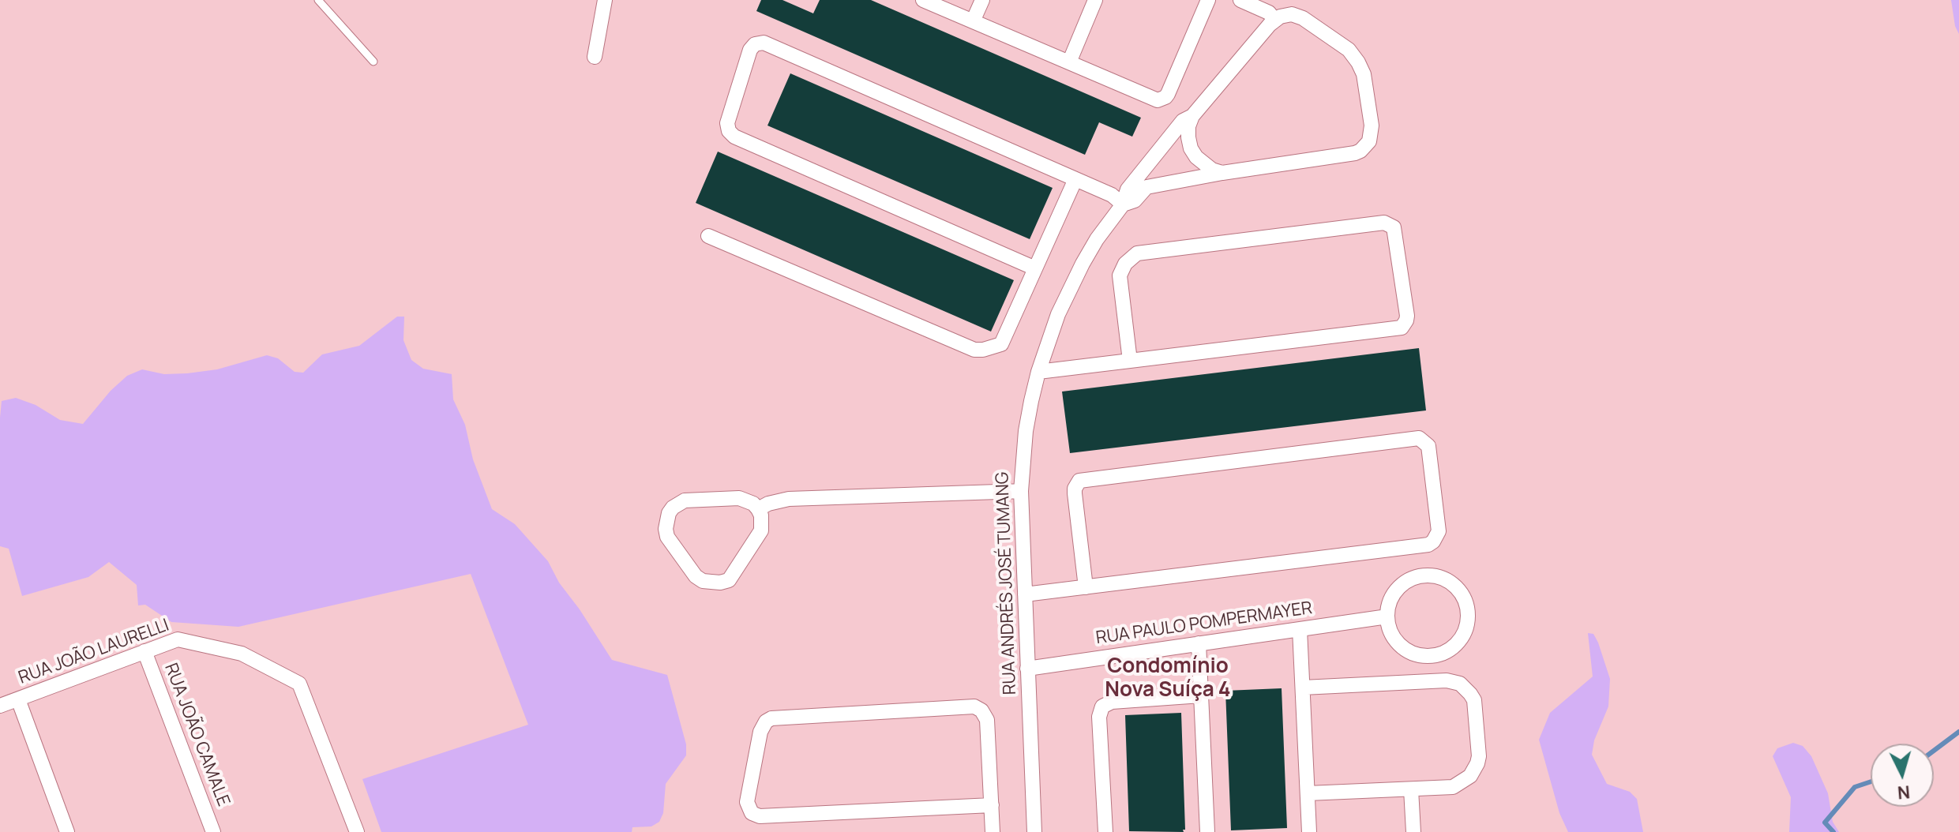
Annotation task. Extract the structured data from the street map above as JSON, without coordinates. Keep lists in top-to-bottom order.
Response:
{
  "streets": {
    "street": [
      "RUA ANDRÉS JOSÉ TUMANG",
      "RUA PAULO POMPERMAYER",
      "RUA JOÃO LAURELLI",
      "RUA JOÃO CAMALE"
    ]
  },
  "crossings": [
    ["RUA ANDRÉS JOSÉ TUMANG", "RUA PAULO POMPERMAYER"],
    ["RUA JOÃO LAURELLI", "RUA JOÃO CAMALE"]
  ],
  "districts": ["Condomínio Nova Suíça 4"],
  "north": "bottom"
}
